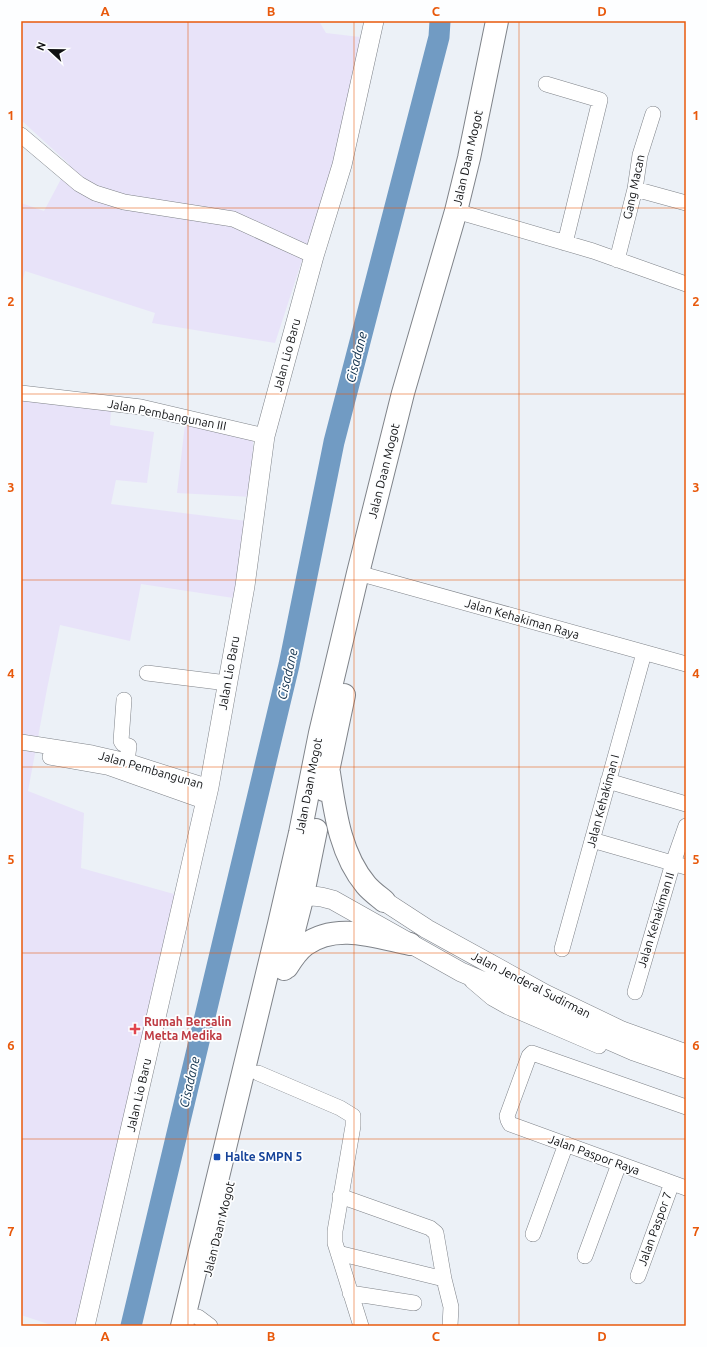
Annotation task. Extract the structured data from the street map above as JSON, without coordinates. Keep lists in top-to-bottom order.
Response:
{
  "streets": {
    "highway": ["Jalan Daan Mogot"],
    "main road": ["Jalan Lio Baru", "Jalan Jenderal Sudirman"],
    "street": [
      "Gang Macan",
      "Jalan Pembangunan III",
      "Jalan Kehakiman Raya",
      "Jalan Pembangunan",
      "Jalan Kehakiman I",
      "Jalan Kehakiman II",
      "Jalan Paspor Raya",
      "Jalan Paspor 7"
    ]
  },
  "crossings": [
    ["Jalan Daan Mogot", "Jalan Kehakiman Raya"],
    ["Jalan Daan Mogot", "Jalan Jenderal Sudirman"],
    ["Jalan Lio Baru", "Jalan Pembangunan III"],
    ["Jalan Lio Baru", "Jalan Pembangunan"],
    ["Jalan Kehakiman Raya", "Jalan Kehakiman I"],
    ["Jalan Paspor Raya", "Jalan Paspor 7"]
  ],
  "water": ["Cisadane"],
  "places": {
    "health": ["Rumah Bersalin Metta Medika"],
    "transit": ["Halte SMPN 5"]
  },
  "north": "left",
  "grid": {
    "columns": [
      "A",
      "B",
      "C",
      "D"
    ],
    "rows": [
      "1",
      "2",
      "3",
      "4",
      "5",
      "6",
      "7"
    ]
  }
}
